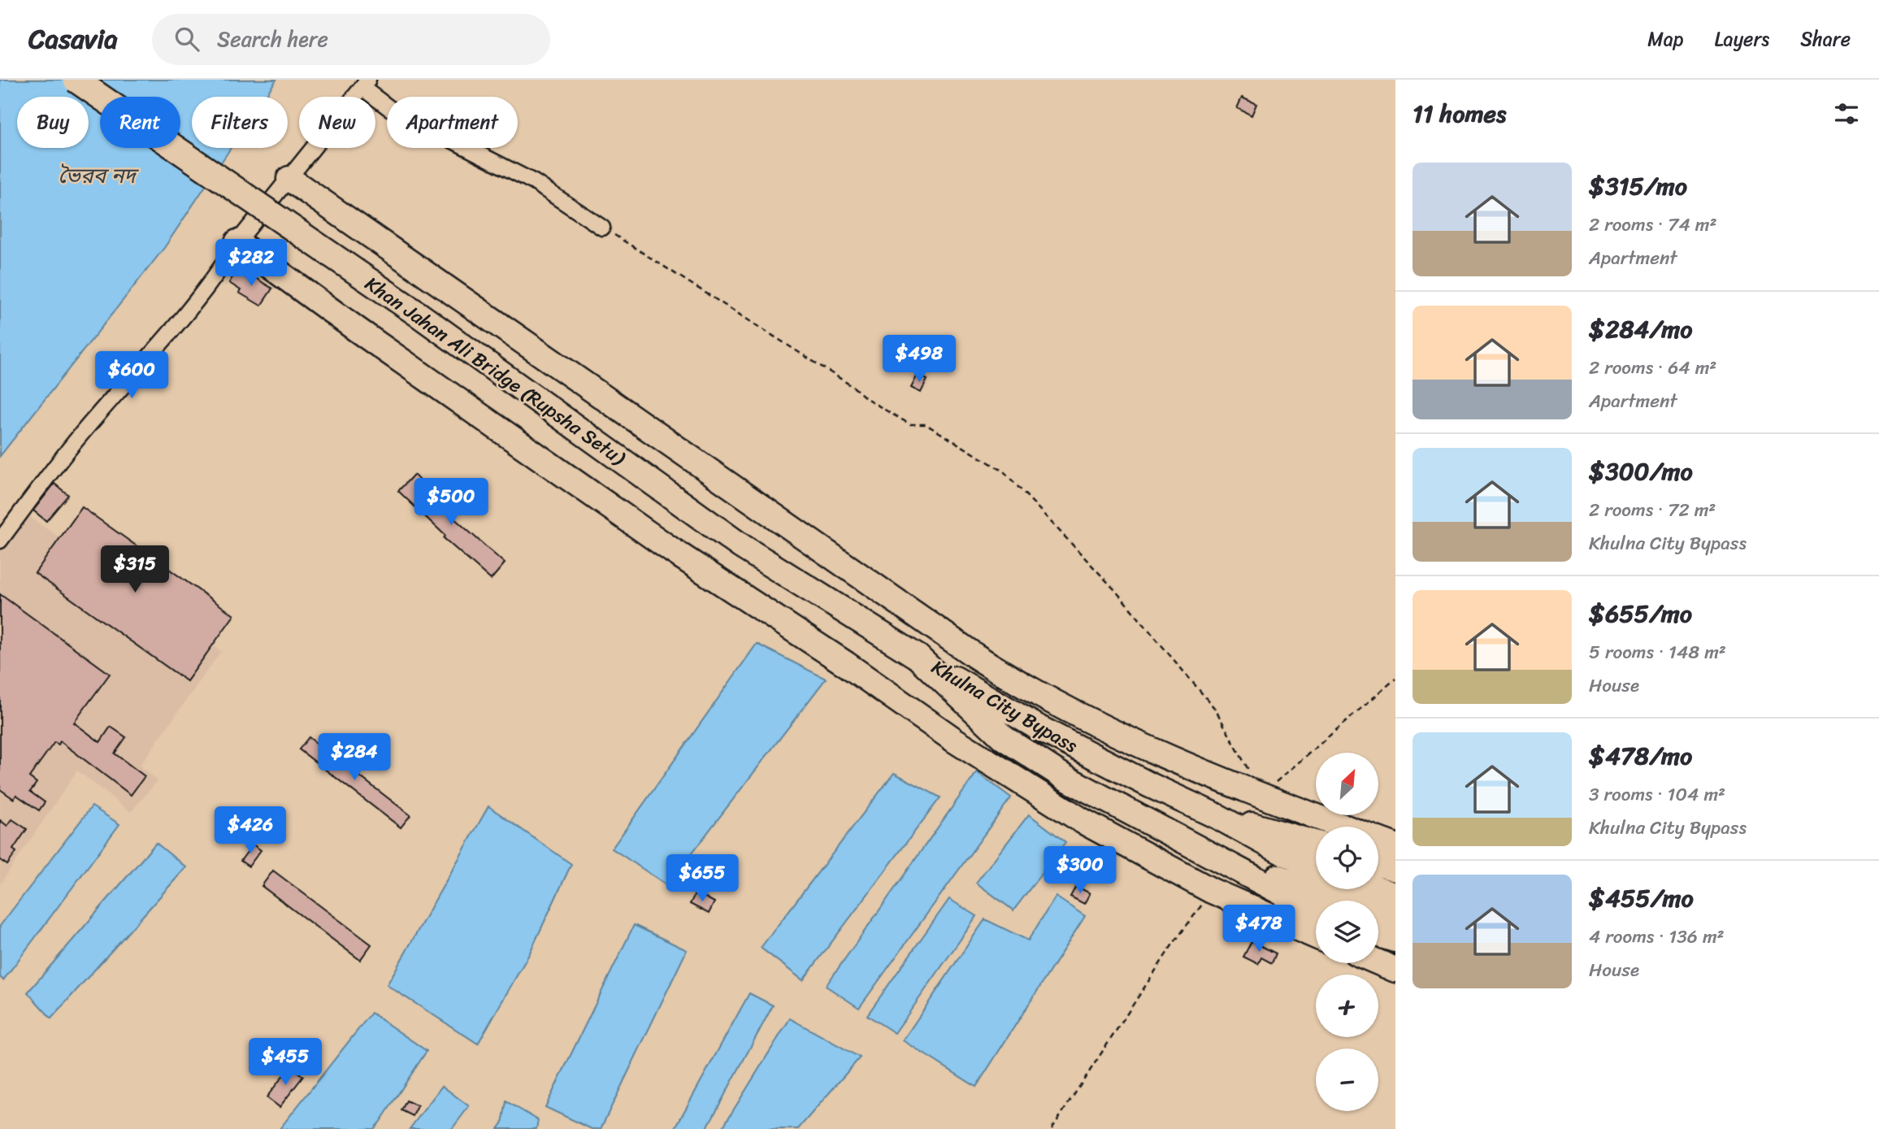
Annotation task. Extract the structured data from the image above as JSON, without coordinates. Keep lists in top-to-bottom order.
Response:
{
  "streets": {
    "highway": ["Khan Jahan Ali Bridge (Rupsha Setu)", "Khulna City Bypass"]
  },
  "crossings": [
    ["Khan Jahan Ali Bridge (Rupsha Setu)", "Khulna City Bypass"]
  ],
  "water": ["ভৈরব নদ"],
  "north": "top right",
  "page": {
    "header": "Casavia",
    "search": "Search here",
    "nav": ["Map", "Layers", "Share"],
    "heading": "11 homes",
    "chip": [
      "Buy",
      "Rent",
      "Filters",
      "New",
      "Apartment"
    ],
    "list": [
      {
        "name": "$315/mo",
        "note": "2 rooms · 74 m² · Apartment"
      },
      {
        "name": "$284/mo",
        "note": "2 rooms · 64 m² · Apartment"
      },
      {
        "name": "$300/mo",
        "note": "2 rooms · 72 m² · Khulna City Bypass"
      },
      {
        "name": "$655/mo",
        "note": "5 rooms · 148 m² · House"
      },
      {
        "name": "$478/mo",
        "note": "3 rooms · 104 m² · Khulna City Bypass"
      },
      {
        "name": "$455/mo",
        "note": "4 rooms · 136 m² · House"
      }
    ],
    "price": [
      "$282",
      "$498",
      "$600",
      "$500",
      "$315",
      "$284",
      "$426",
      "$300",
      "$655",
      "$478",
      "$455"
    ],
    "map_buttons": ["+", "−"]
  }
}
